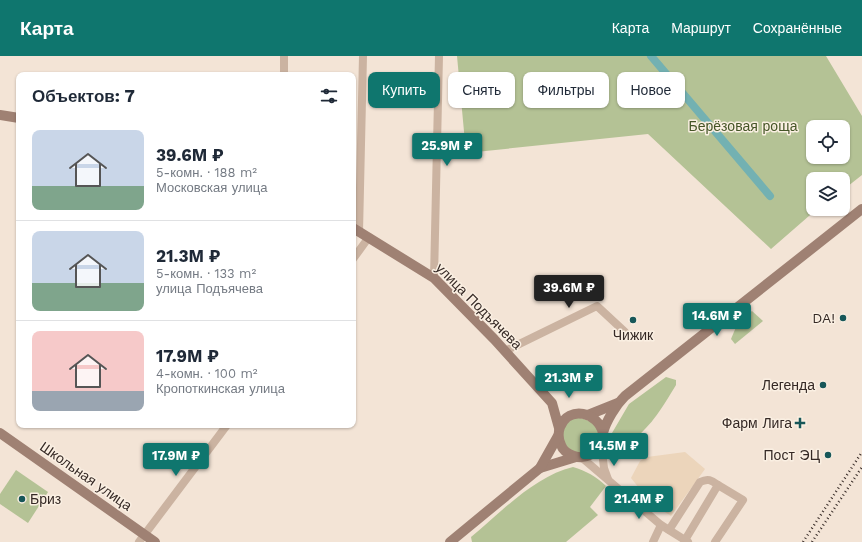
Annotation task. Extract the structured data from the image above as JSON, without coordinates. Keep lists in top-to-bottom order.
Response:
{
  "streets": {
    "main road": ["улица Подъячева", "Школьная улица"]
  },
  "parks": ["Берёзовая роща"],
  "places": {
    "other": [
      "DA!",
      "Чижик",
      "Легенда",
      "Пост ЭЦ",
      "Бриз"
    ],
    "health": ["Фарм Лига"]
  },
  "page": {
    "header": "Карта",
    "nav": ["Карта", "Маршрут", "Сохранённые"],
    "chip": [
      "Купить",
      "Снять",
      "Фильтры",
      "Новое"
    ],
    "heading": "Объектов: 7",
    "list": [
      {
        "name": "39.6M ₽",
        "note": "5-комн. · 188 m² · Московская улица"
      },
      {
        "name": "21.3M ₽",
        "note": "5-комн. · 133 m² · улица Подъячева"
      },
      {
        "name": "17.9M ₽",
        "note": "4-комн. · 100 m² · Кропоткинская улица"
      }
    ],
    "price": [
      "25.9M ₽",
      "39.6M ₽",
      "14.6M ₽",
      "21.3M ₽",
      "14.5M ₽",
      "17.9M ₽",
      "21.4M ₽"
    ]
  }
}
